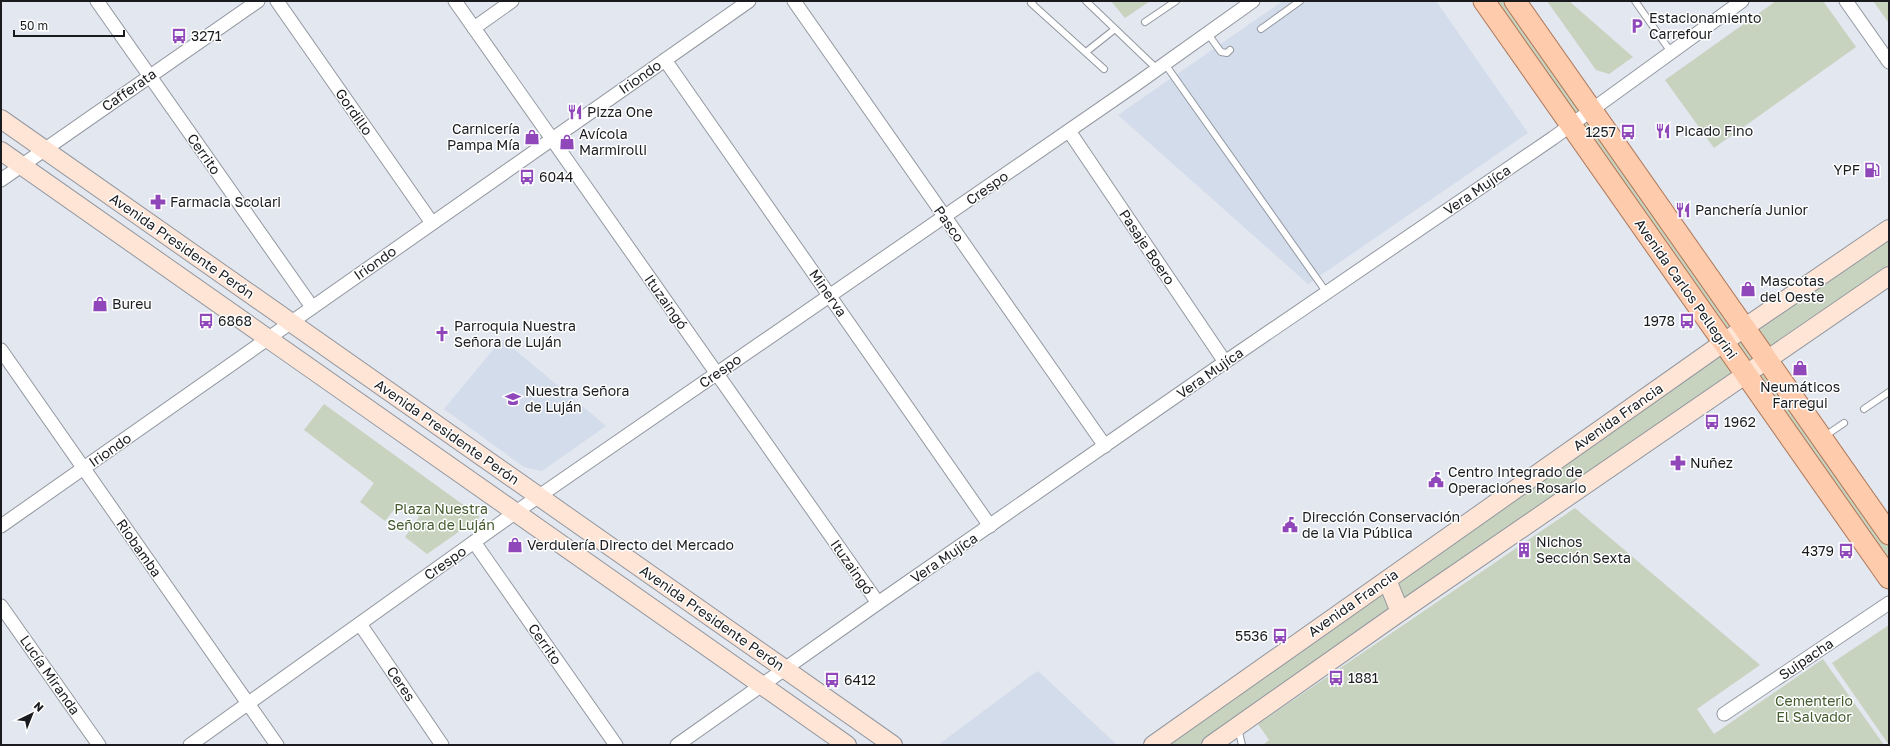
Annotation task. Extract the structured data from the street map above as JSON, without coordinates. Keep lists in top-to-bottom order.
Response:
{
  "streets": {
    "main road": ["Avenida Presidente Perón", "Avenida Carlos Pellegrini", "Avenida Francia"],
    "street": [
      "Iriondo",
      "Cafferata",
      "Gordillo",
      "Cerrito",
      "Crespo",
      "Vera Mujíca",
      "Pasco",
      "Pasaje Boero",
      "Minerva",
      "Ituzaingó",
      "Riobamba",
      "Suipacha",
      "Lucía Miranda",
      "Ceres"
    ]
  },
  "crossings": [
    ["Iriondo", "Gordillo"],
    ["Iriondo", "Cerrito"],
    ["Iriondo", "Avenida Presidente Perón"],
    ["Iriondo", "Minerva"],
    ["Iriondo", "Ituzaingó"],
    ["Iriondo", "Riobamba"],
    ["Cafferata", "Cerrito"],
    ["Cafferata", "Avenida Presidente Perón"],
    ["Cerrito", "Crespo"],
    ["Crespo", "Pasco"],
    ["Crespo", "Avenida Presidente Perón"],
    ["Crespo", "Pasaje Boero"],
    ["Crespo", "Minerva"],
    ["Crespo", "Ituzaingó"],
    ["Crespo", "Riobamba"],
    ["Crespo", "Ceres"],
    ["Vera Mujíca", "Pasco"],
    ["Vera Mujíca", "Avenida Presidente Perón"],
    ["Vera Mujíca", "Pasaje Boero"],
    ["Vera Mujíca", "Avenida Carlos Pellegrini"],
    ["Vera Mujíca", "Minerva"],
    ["Vera Mujíca", "Ituzaingó"],
    ["Avenida Carlos Pellegrini", "Avenida Francia"]
  ],
  "parks": ["Plaza Nuestra Señora de Luján", "Cementerio El Salvador"],
  "places": {
    "parking": ["Estacionamiento Carrefour"],
    "bus stop": [
      "3271",
      "1257",
      "6044",
      "6868",
      "1978",
      "1962",
      "4379",
      "5536",
      "1881",
      "6412"
    ],
    "restaurant": ["Pizza One", "Picado Fino", "Panchería Junior"],
    "shop": [
      "Carnicería Pampa Mía",
      "Avícola Marmirolli",
      "Mascotas del Oeste",
      "Bureu",
      "Neumáticos Farregui",
      "Verdulería Directo del Mercado"
    ],
    "fuel station": ["YPF"],
    "pharmacy": ["Farmacia Scolari", "Nuñez"],
    "church": ["Parroquia Nuestra Señora de Luján"],
    "school or university": ["Nuestra Señora de Luján"],
    "public building": ["Centro Integrado de Operaciones Rosario", "Dirección Conservación de la Via Pública"],
    "building": ["Nichos Sección Sexta"]
  },
  "scale_bar": "50 m",
  "north": "top right"
}
